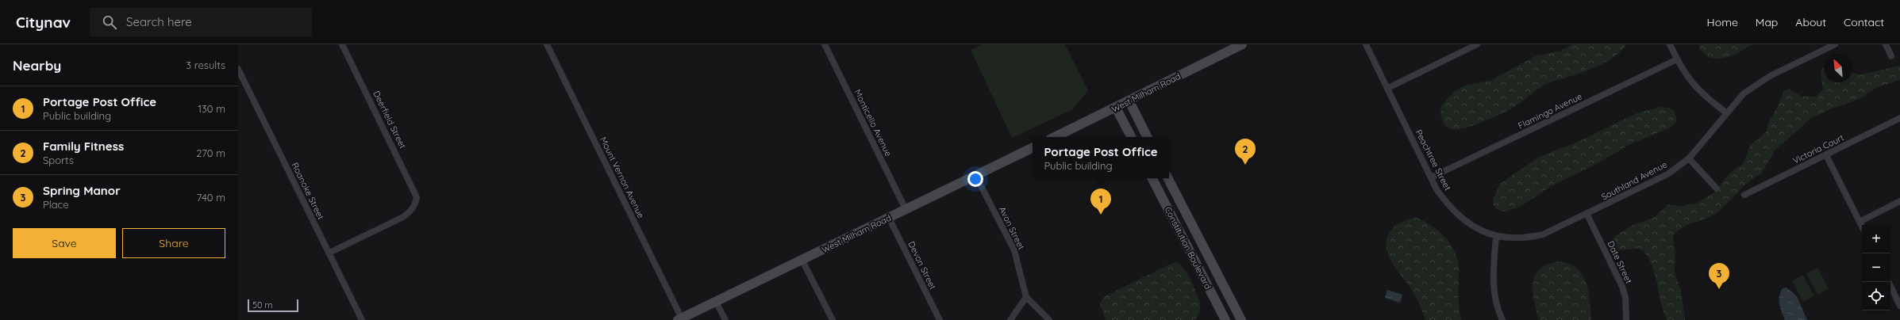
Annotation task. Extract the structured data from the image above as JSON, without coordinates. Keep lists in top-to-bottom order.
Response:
{
  "streets": {
    "street": [
      "West Milham Road",
      "Flamingo Avenue",
      "Deerfield Street",
      "Monticello Avenue",
      "Victoria Court",
      "Peachtree Street",
      "Mount Vernon Avenue",
      "Southland Avenue",
      "Roanoke Street",
      "Avon Street",
      "Constitution Boulevard",
      "Date Street",
      "Devon Street"
    ]
  },
  "crossings": [
    ["West Milham Road", "Monticello Avenue"],
    ["West Milham Road", "Mount Vernon Avenue"],
    ["West Milham Road", "Avon Street"],
    ["West Milham Road", "Devon Street"],
    ["Flamingo Avenue", "Peachtree Street"],
    ["Deerfield Street", "Roanoke Street"],
    ["Peachtree Street", "Southland Avenue"],
    ["Southland Avenue", "Date Street"]
  ],
  "scale_bar": "50 m",
  "north": "top left",
  "page": {
    "header": "Citynav",
    "search": "Search here",
    "nav": [
      "Home",
      "Map",
      "About",
      "Contact"
    ],
    "heading": ["Nearby", "3 results"],
    "list": [
      {
        "mark": "1",
        "name": "Portage Post Office",
        "note": "Public building",
        "value": "130 m"
      },
      {
        "mark": "2",
        "name": "Family Fitness",
        "note": "Sports",
        "value": "270 m"
      },
      {
        "mark": "3",
        "name": "Spring Manor",
        "note": "Place",
        "value": "740 m"
      }
    ],
    "popup": ["Portage Post Office", "Public building"],
    "pins": ["2", "1", "3"],
    "buttons": ["Save", "Share"],
    "map_buttons": ["+", "−"],
    "scale": "50 m"
  }
}
